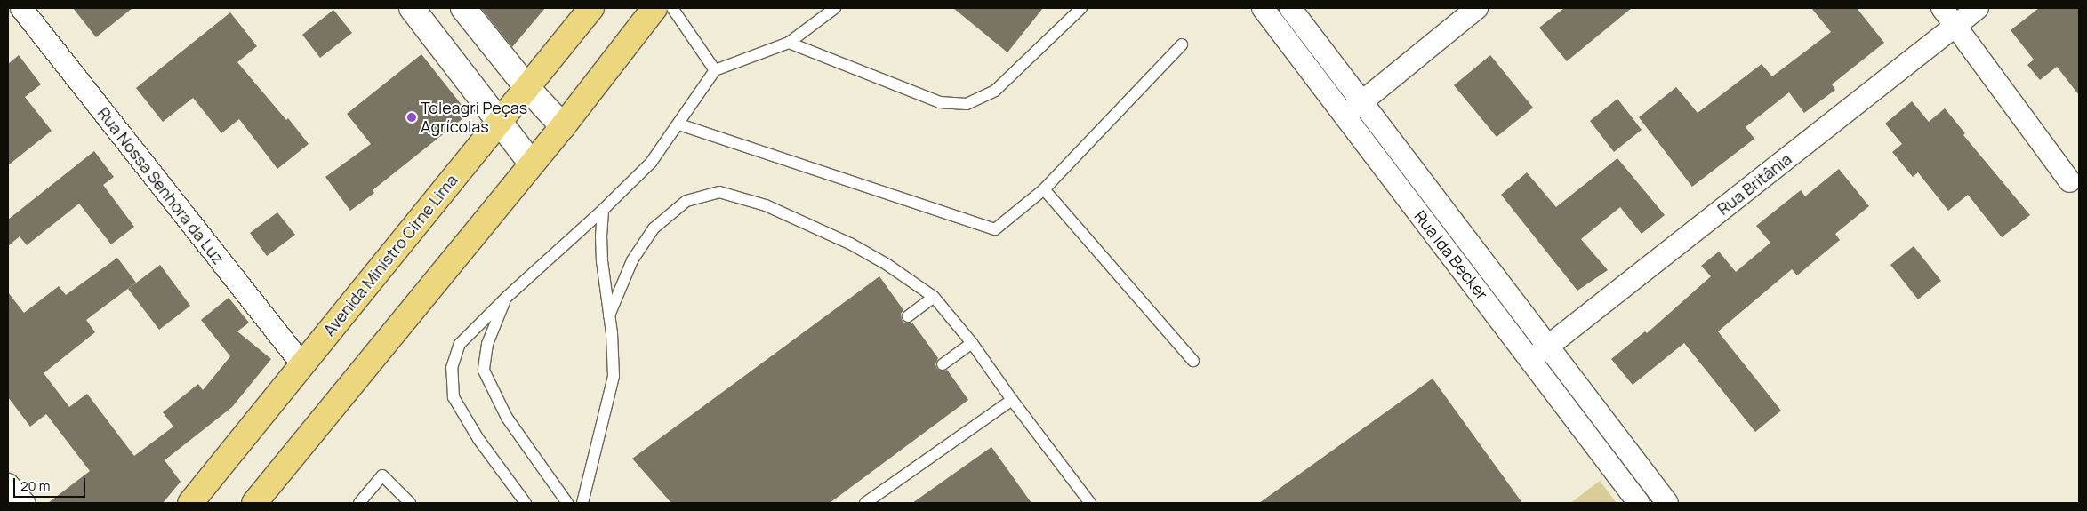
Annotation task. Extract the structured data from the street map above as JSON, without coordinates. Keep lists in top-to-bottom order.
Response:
{
  "streets": {
    "main road": ["Avenida Ministro Cirne Lima"],
    "street": ["Rua Britânia", "Rua Nossa Senhora da Luz", "Rua Ida Becker"]
  },
  "crossings": [
    ["Rua Britânia", "Rua Ida Becker"],
    ["Rua Nossa Senhora da Luz", "Avenida Ministro Cirne Lima"]
  ],
  "places": ["Toleagri Peças Agrícolas"],
  "scale_bar": "20 m"
}
